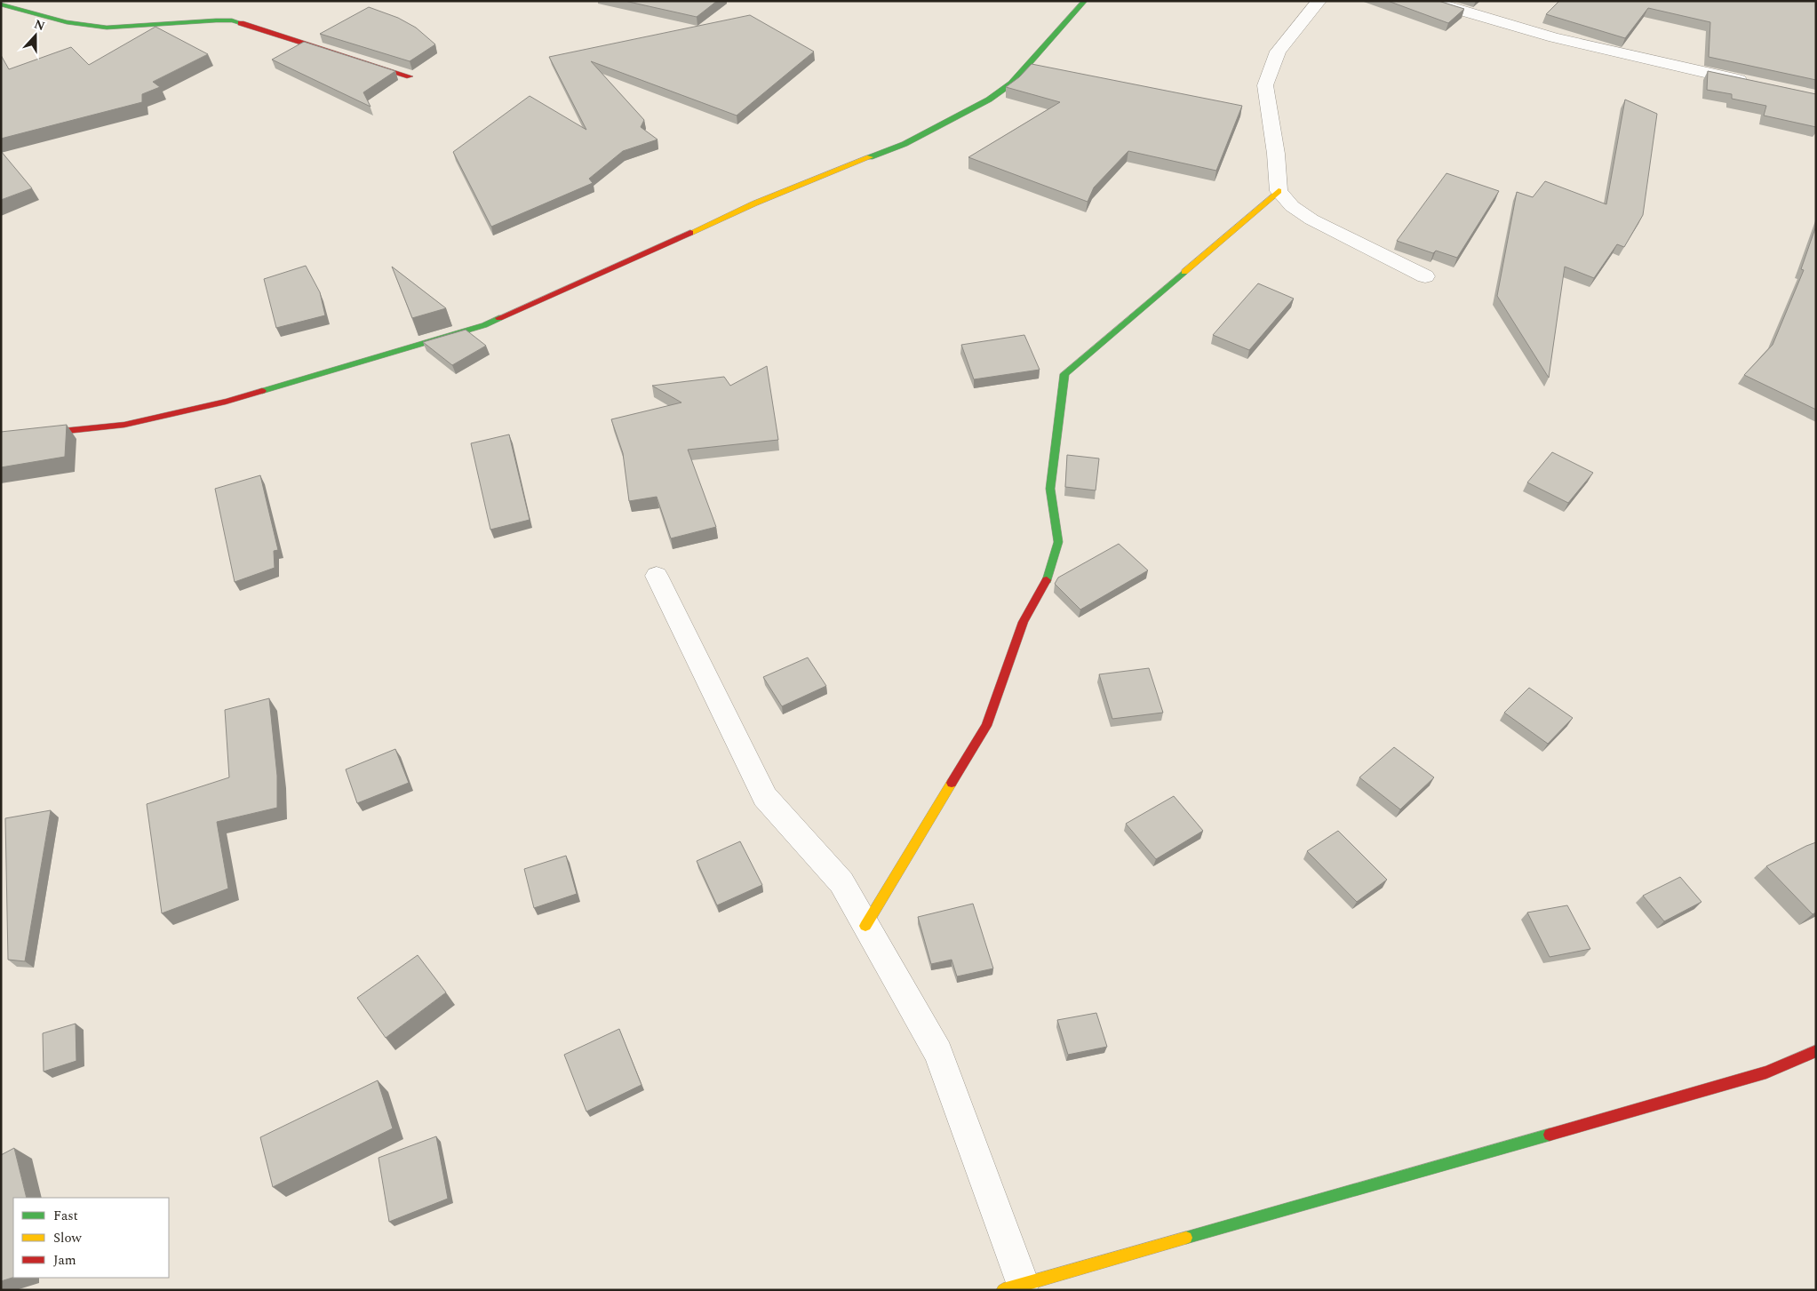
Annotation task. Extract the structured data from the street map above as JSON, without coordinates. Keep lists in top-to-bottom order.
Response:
{
  "legend": ["Fast", "Slow", "Jam"],
  "north": "top"
}
